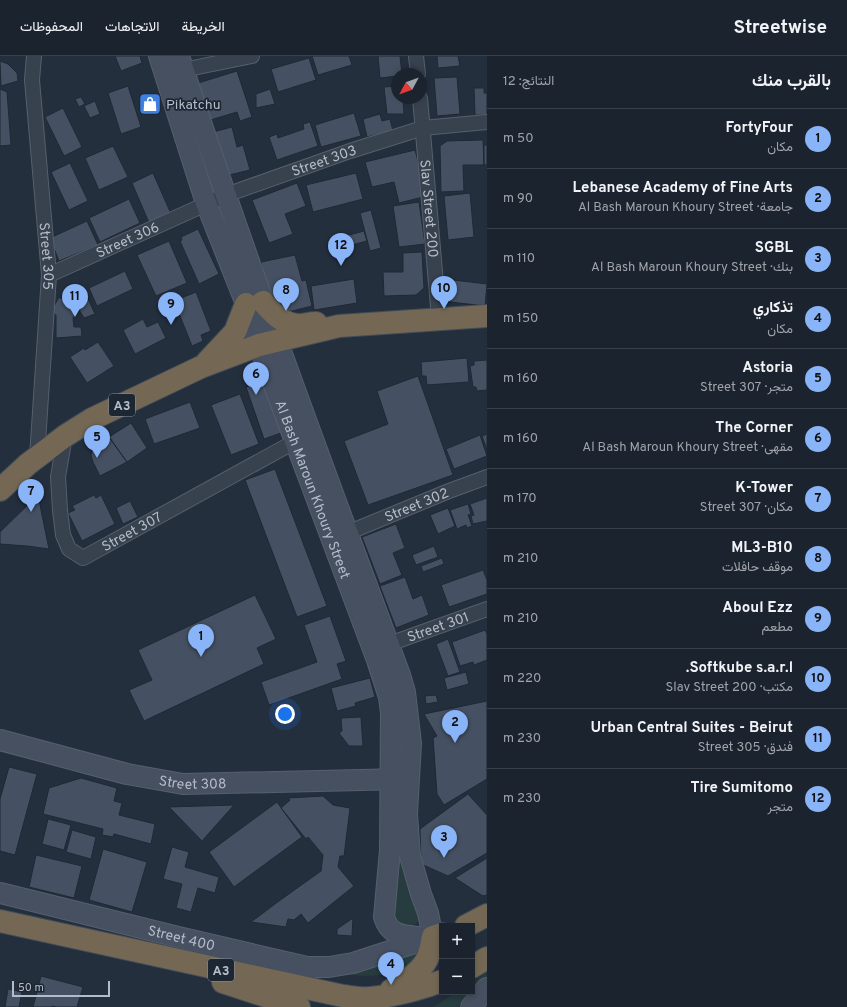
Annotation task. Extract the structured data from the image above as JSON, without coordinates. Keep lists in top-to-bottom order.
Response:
{
  "streets": {
    "highway": ["A3"],
    "main road": ["Al Bash Maroun Khoury Street", "Street 308", "Street 400"],
    "street": [
      "Street 303",
      "Slav Street 200",
      "Street 306",
      "Street 305",
      "Street 302",
      "Street 307",
      "Street 301"
    ]
  },
  "crossings": [
    ["Street 303", "Slav Street 200"],
    ["Street 303", "Street 306"],
    ["Street 303", "Al Bash Maroun Khoury Street"],
    ["Slav Street 200", "A3"],
    ["Street 306", "Street 305"],
    ["Street 306", "Al Bash Maroun Khoury Street"],
    ["Street 305", "A3"],
    ["A3", "Al Bash Maroun Khoury Street"],
    ["A3", "Street 307"],
    ["Al Bash Maroun Khoury Street", "Street 302"],
    ["Al Bash Maroun Khoury Street", "Street 307"],
    ["Al Bash Maroun Khoury Street", "Street 301"],
    ["Al Bash Maroun Khoury Street", "Street 308"],
    ["Al Bash Maroun Khoury Street", "Street 400"]
  ],
  "places": {
    "shop": ["Pikatchu"]
  },
  "scale_bar": "50 m",
  "north": "bottom left",
  "page": {
    "header": "Streetwise",
    "nav": ["الخريطة", "الاتجاهات", "المحفوظات"],
    "heading": ["بالقرب منك", "النتائج: 12"],
    "list": [
      {
        "mark": "1",
        "name": "FortyFour",
        "note": "مكان",
        "value": "50 m"
      },
      {
        "mark": "2",
        "name": "Lebanese Academy of Fine Arts",
        "note": "جامعة · Al Bash Maroun Khoury Street",
        "value": "90 m"
      },
      {
        "mark": "3",
        "name": "SGBL",
        "note": "بنك · Al Bash Maroun Khoury Street",
        "value": "110 m"
      },
      {
        "mark": "4",
        "name": "تذكاري",
        "note": "مكان",
        "value": "150 m"
      },
      {
        "mark": "5",
        "name": "Astoria",
        "note": "متجر · Street 307",
        "value": "160 m"
      },
      {
        "mark": "6",
        "name": "The Corner",
        "note": "مقهى · Al Bash Maroun Khoury Street",
        "value": "160 m"
      },
      {
        "mark": "7",
        "name": "K-Tower",
        "note": "مكان · Street 307",
        "value": "170 m"
      },
      {
        "mark": "8",
        "name": "ML3-B10",
        "note": "موقف حافلات",
        "value": "210 m"
      },
      {
        "mark": "9",
        "name": "Aboul Ezz",
        "note": "مطعم",
        "value": "210 m"
      },
      {
        "mark": "10",
        "name": "Softkube s.a.r.l.",
        "note": "مكتب · Slav Street 200",
        "value": "220 m"
      },
      {
        "mark": "11",
        "name": "Urban Central Suites - Beirut",
        "note": "فندق · Street 305",
        "value": "230 m"
      },
      {
        "mark": "12",
        "name": "Tire Sumitomo",
        "note": "متجر",
        "value": "230 m"
      }
    ],
    "pins": [
      "12",
      "10",
      "8",
      "11",
      "9",
      "6",
      "5",
      "7",
      "1",
      "2",
      "3",
      "4"
    ],
    "map_buttons": ["+", "−"],
    "scale": "50 m"
  }
}
